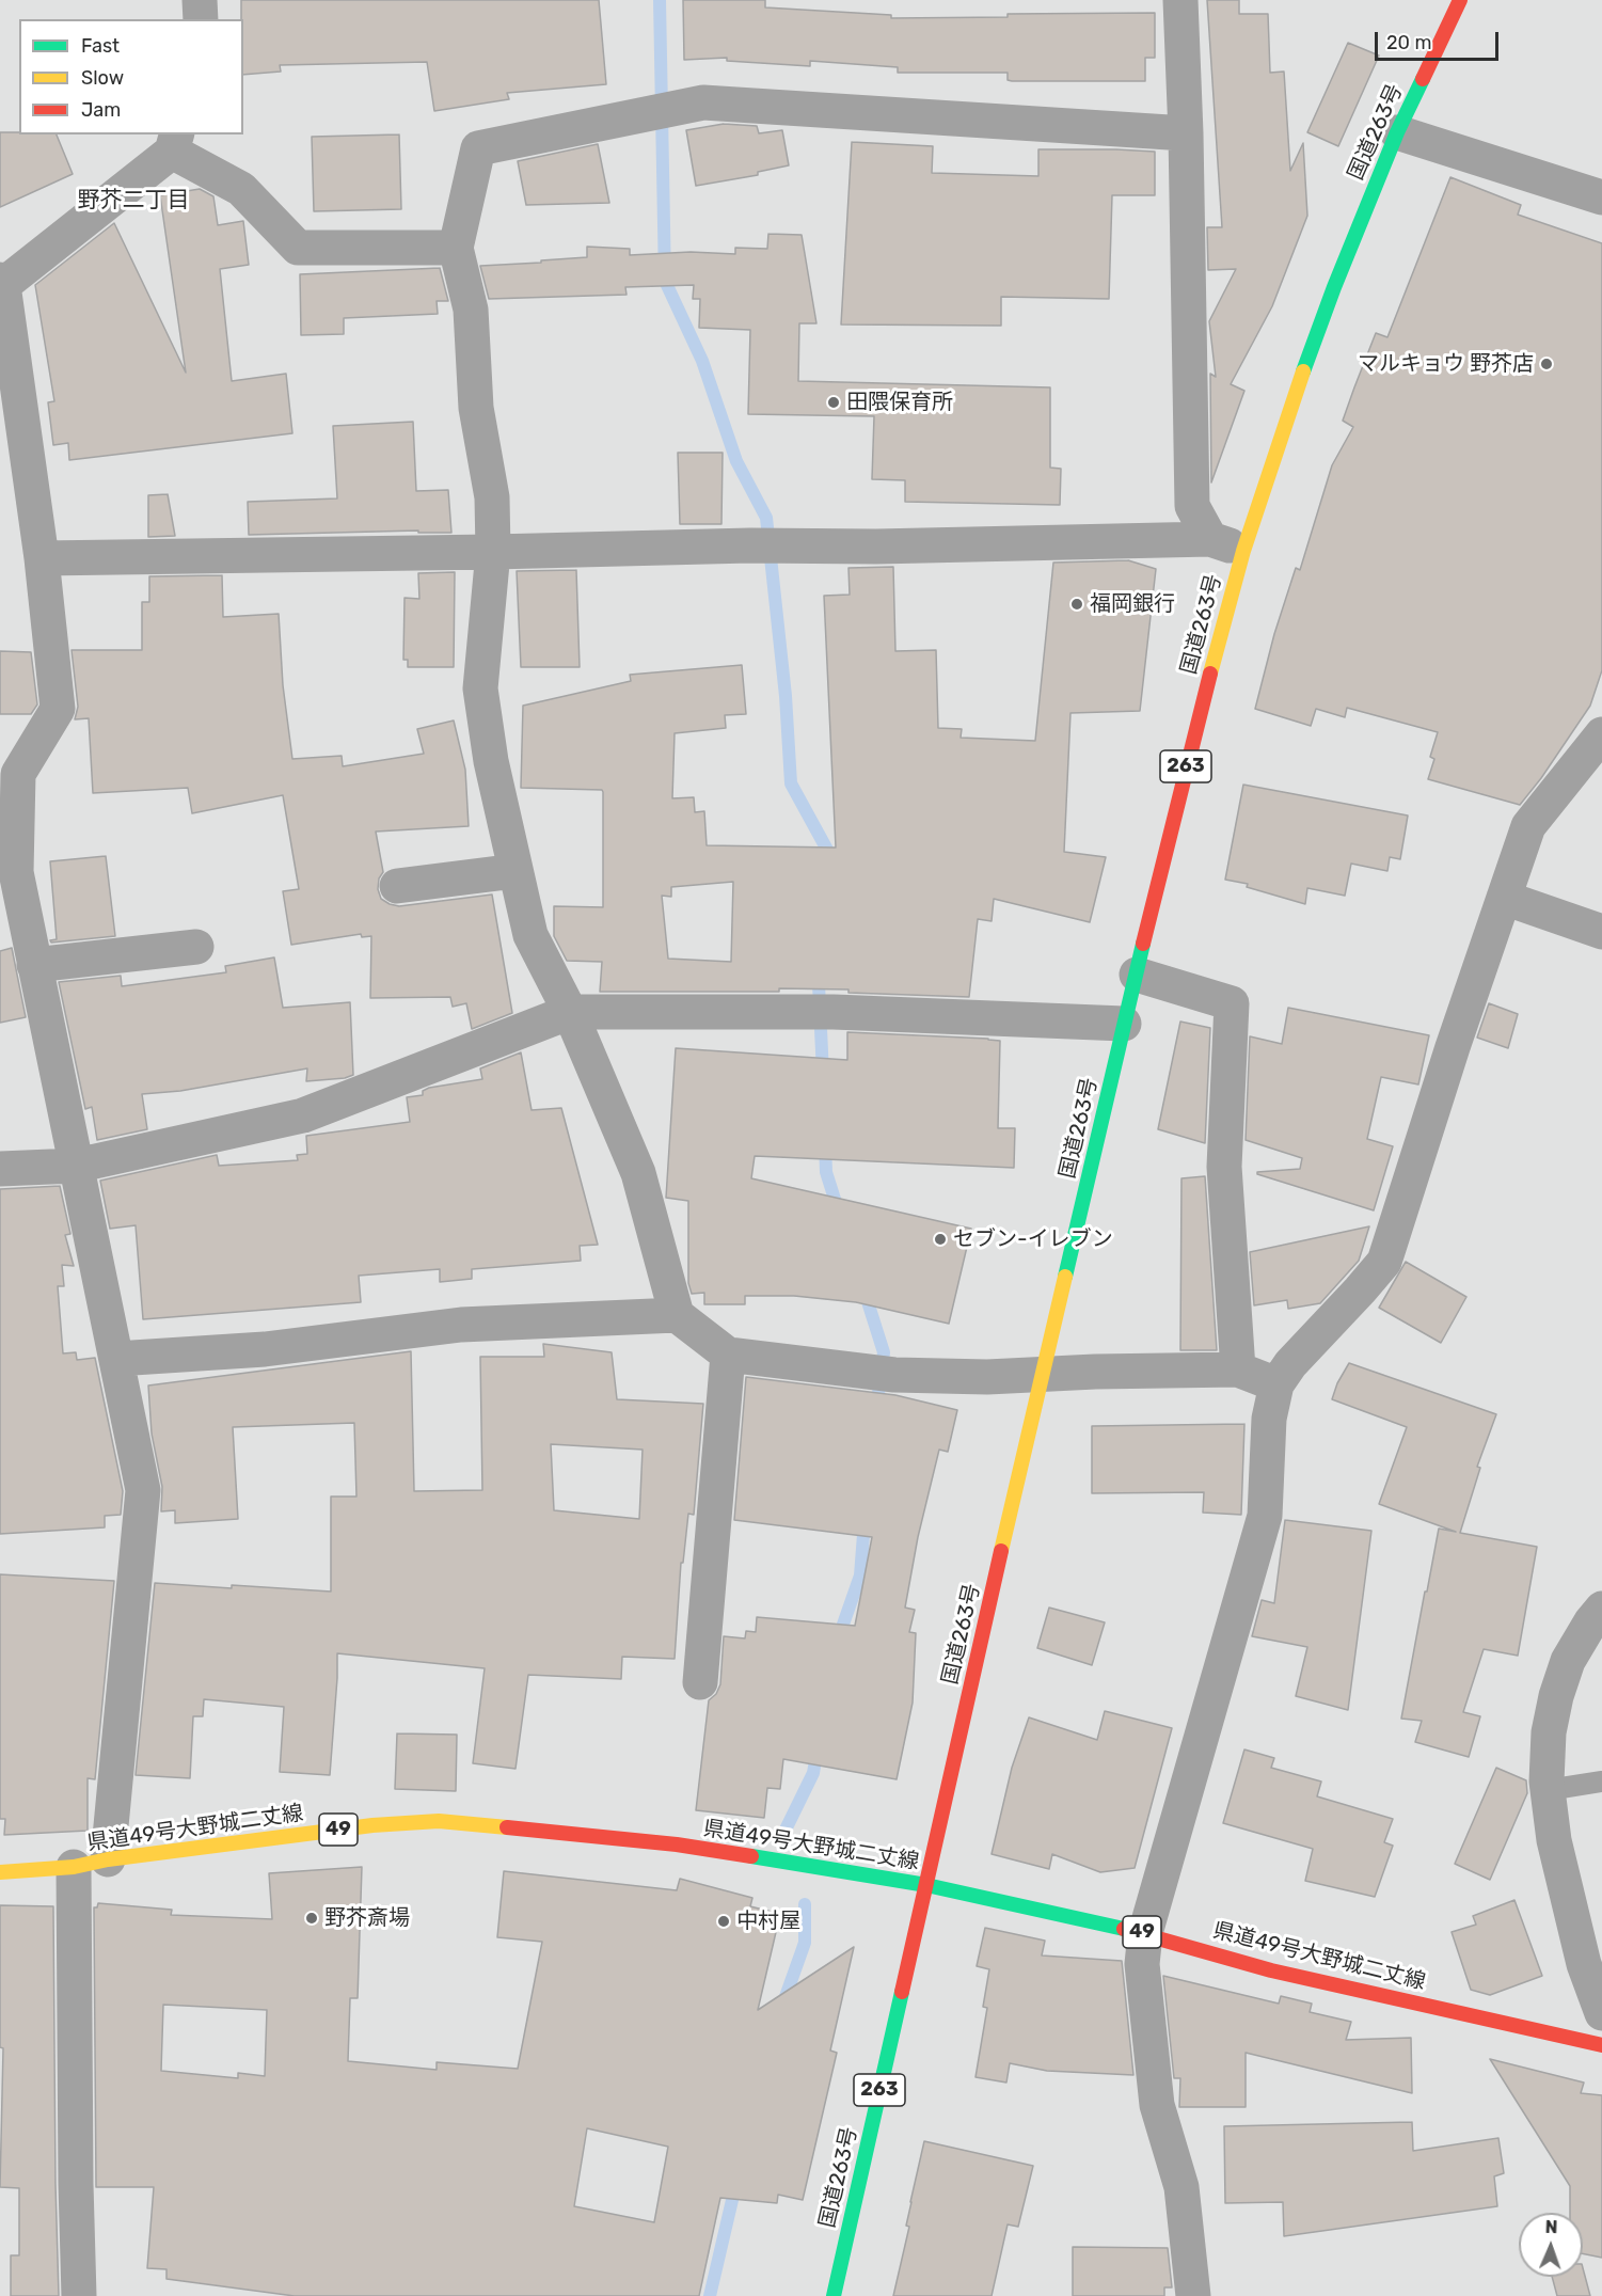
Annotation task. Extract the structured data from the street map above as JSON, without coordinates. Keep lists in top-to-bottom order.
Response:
{
  "streets": {
    "main road": [
      "国道263号",
      "263",
      "県道49号大野城二丈線",
      "49"
    ]
  },
  "crossings": [
    ["国道263号", "県道49号大野城二丈線"]
  ],
  "districts": ["野芥二丁目"],
  "places": [
    "マルキョウ 野芥店",
    "田隈保育所",
    "福岡銀行",
    "セブン-イレブン",
    "野芥斎場",
    "中村屋"
  ],
  "legend": ["Fast", "Slow", "Jam"],
  "scale_bar": "20 m",
  "north": "top"
}
